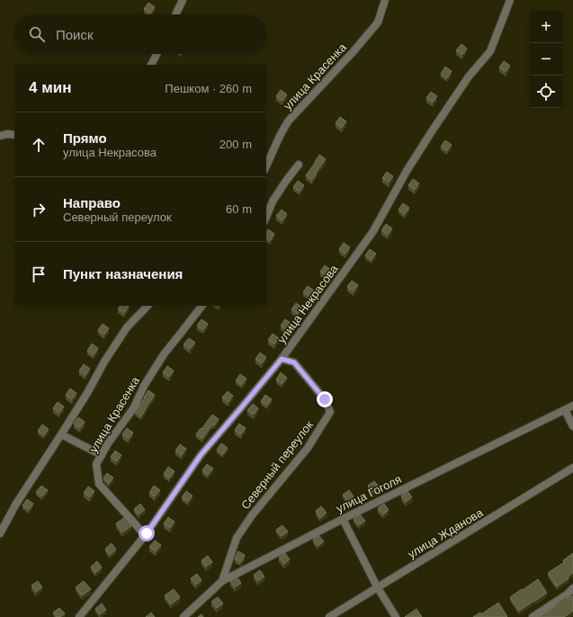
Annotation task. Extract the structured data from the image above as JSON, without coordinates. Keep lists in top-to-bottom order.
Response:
{
  "streets": {
    "street": [
      "улица Красенка",
      "улица Некрасова",
      "Северный переулок",
      "улица Гоголя",
      "улица Жданова"
    ]
  },
  "crossings": [
    ["улица Красенка", "улица Некрасова"],
    ["улица Некрасова", "Северный переулок"],
    ["Северный переулок", "улица Гоголя"]
  ],
  "page": {
    "map_buttons": ["+", "−"],
    "search": "Поиск",
    "heading": ["4 мин", "Пешком · 260 m"],
    "list": [
      ["Прямо", "улица Некрасова", "200 m"],
      ["Направо", "Северный переулок", "60 m"],
      "Пункт назначения"
    ]
  }
}
